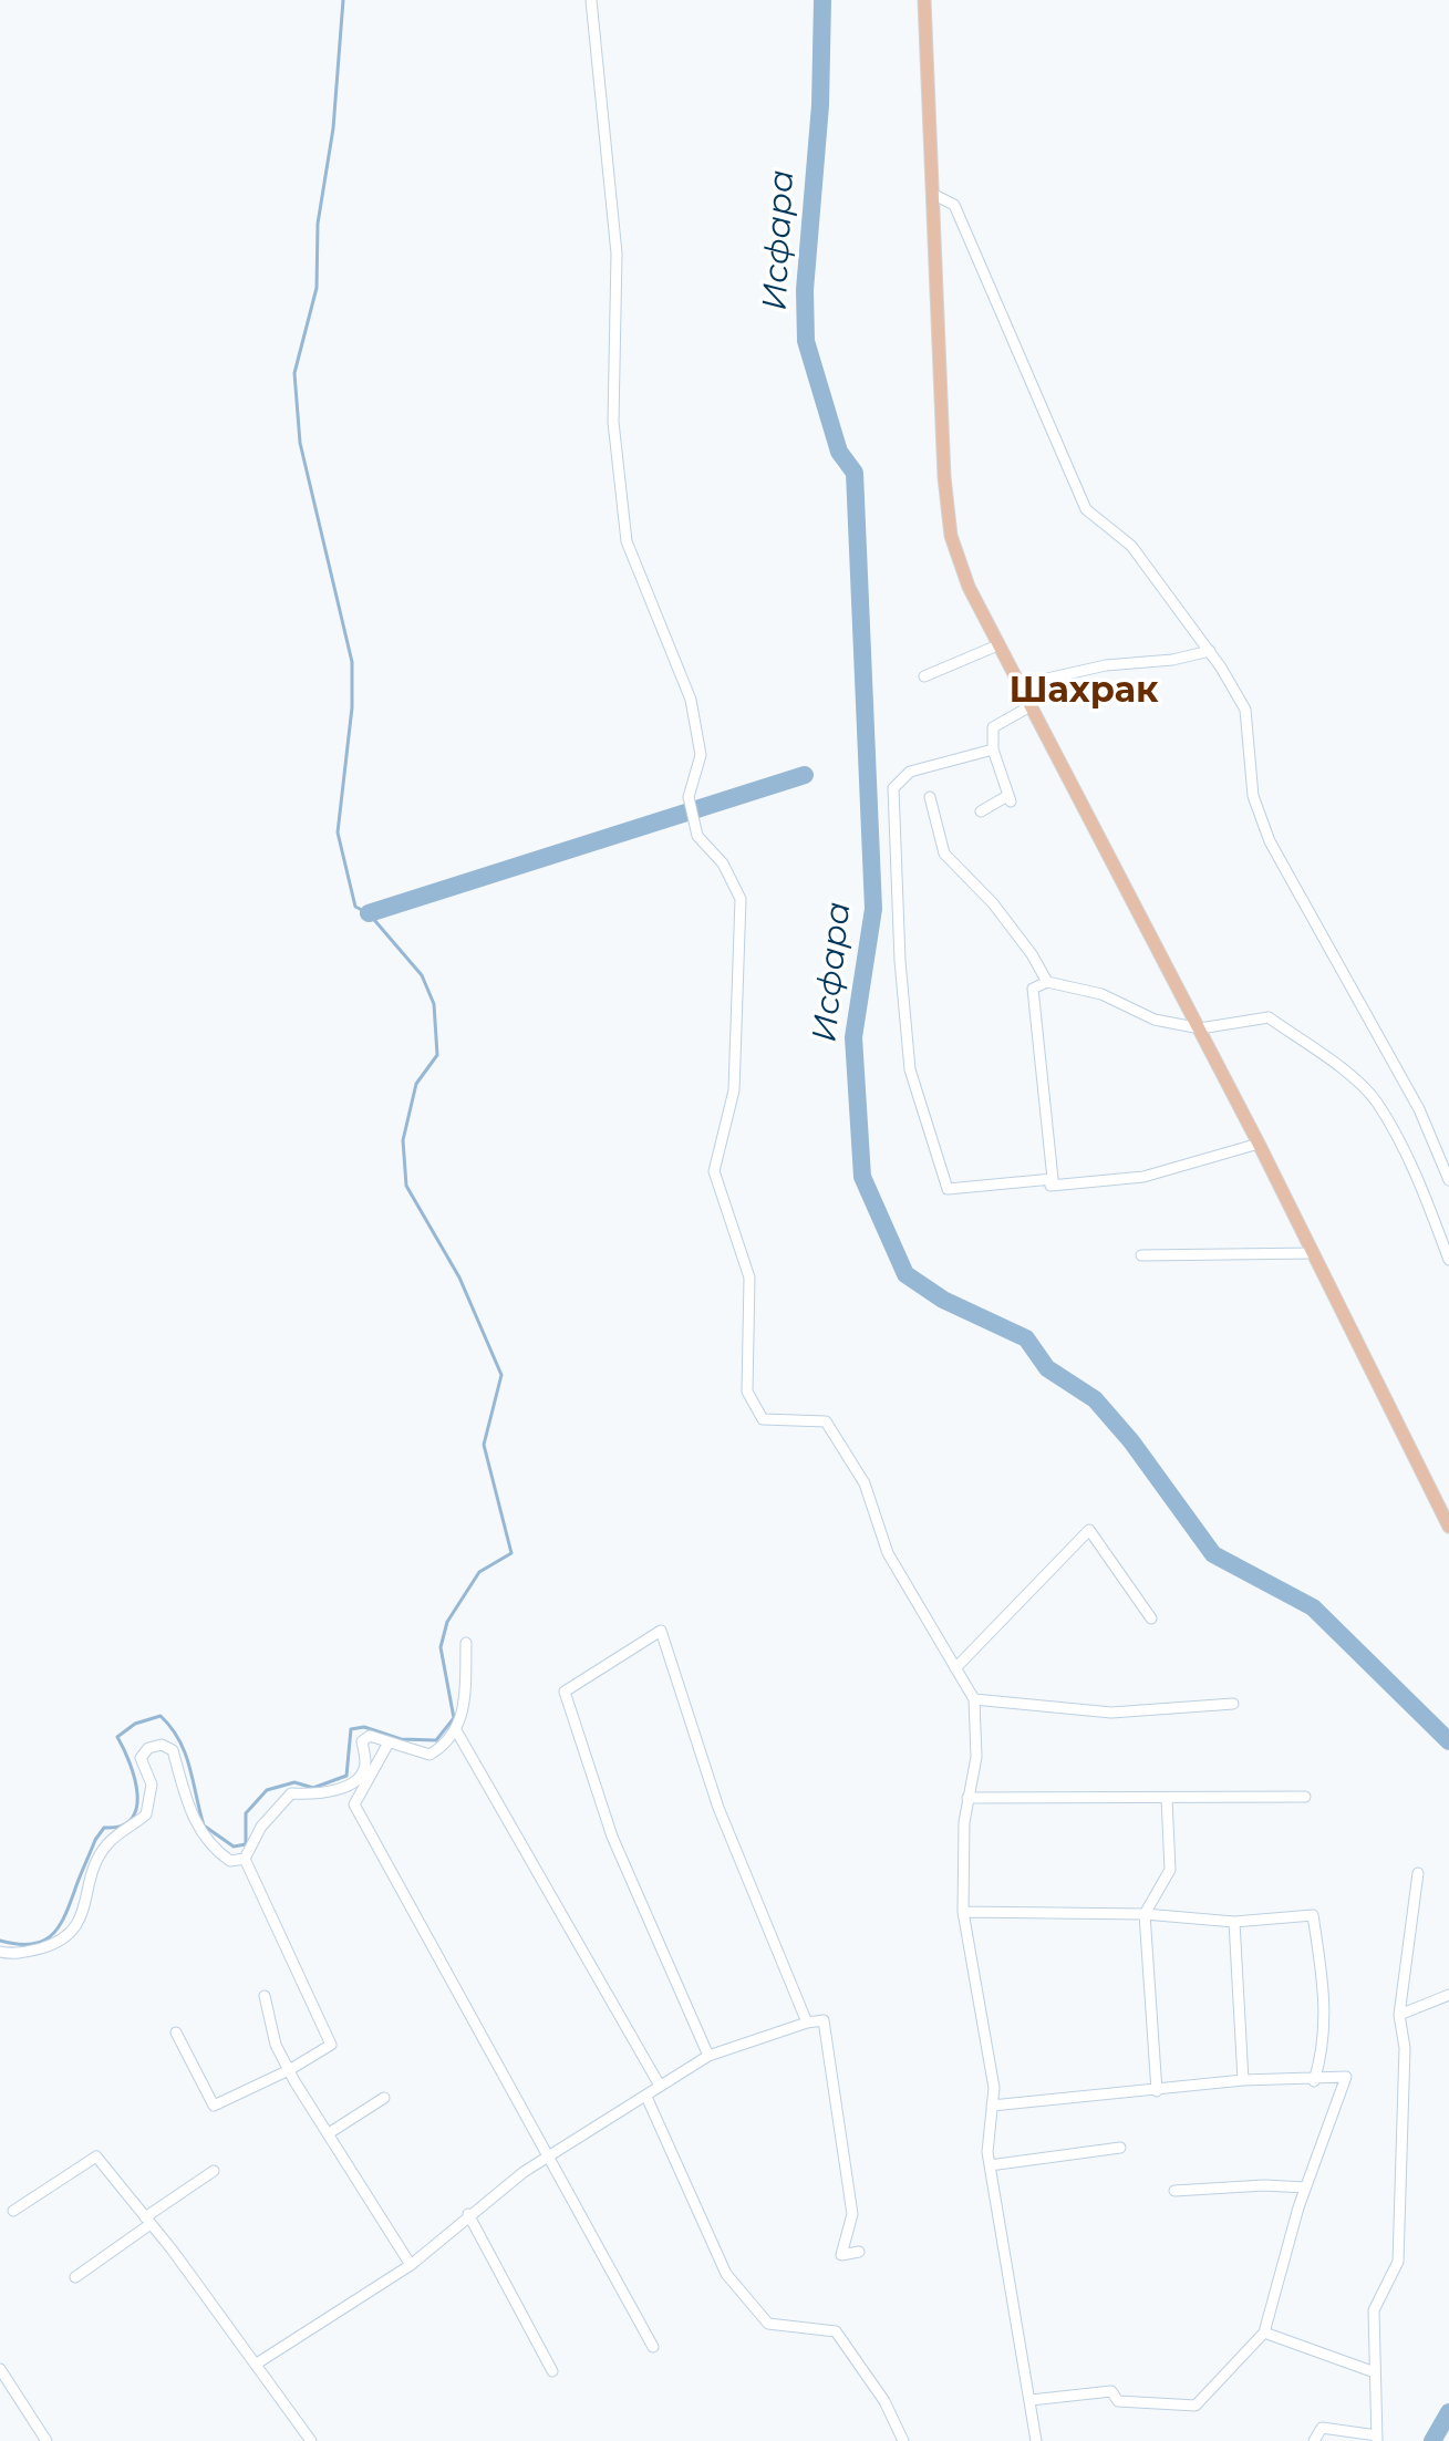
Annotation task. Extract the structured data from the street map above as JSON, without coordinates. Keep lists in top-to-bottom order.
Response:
{
  "districts": ["Шахрак"],
  "water": ["Исфара"]
}
